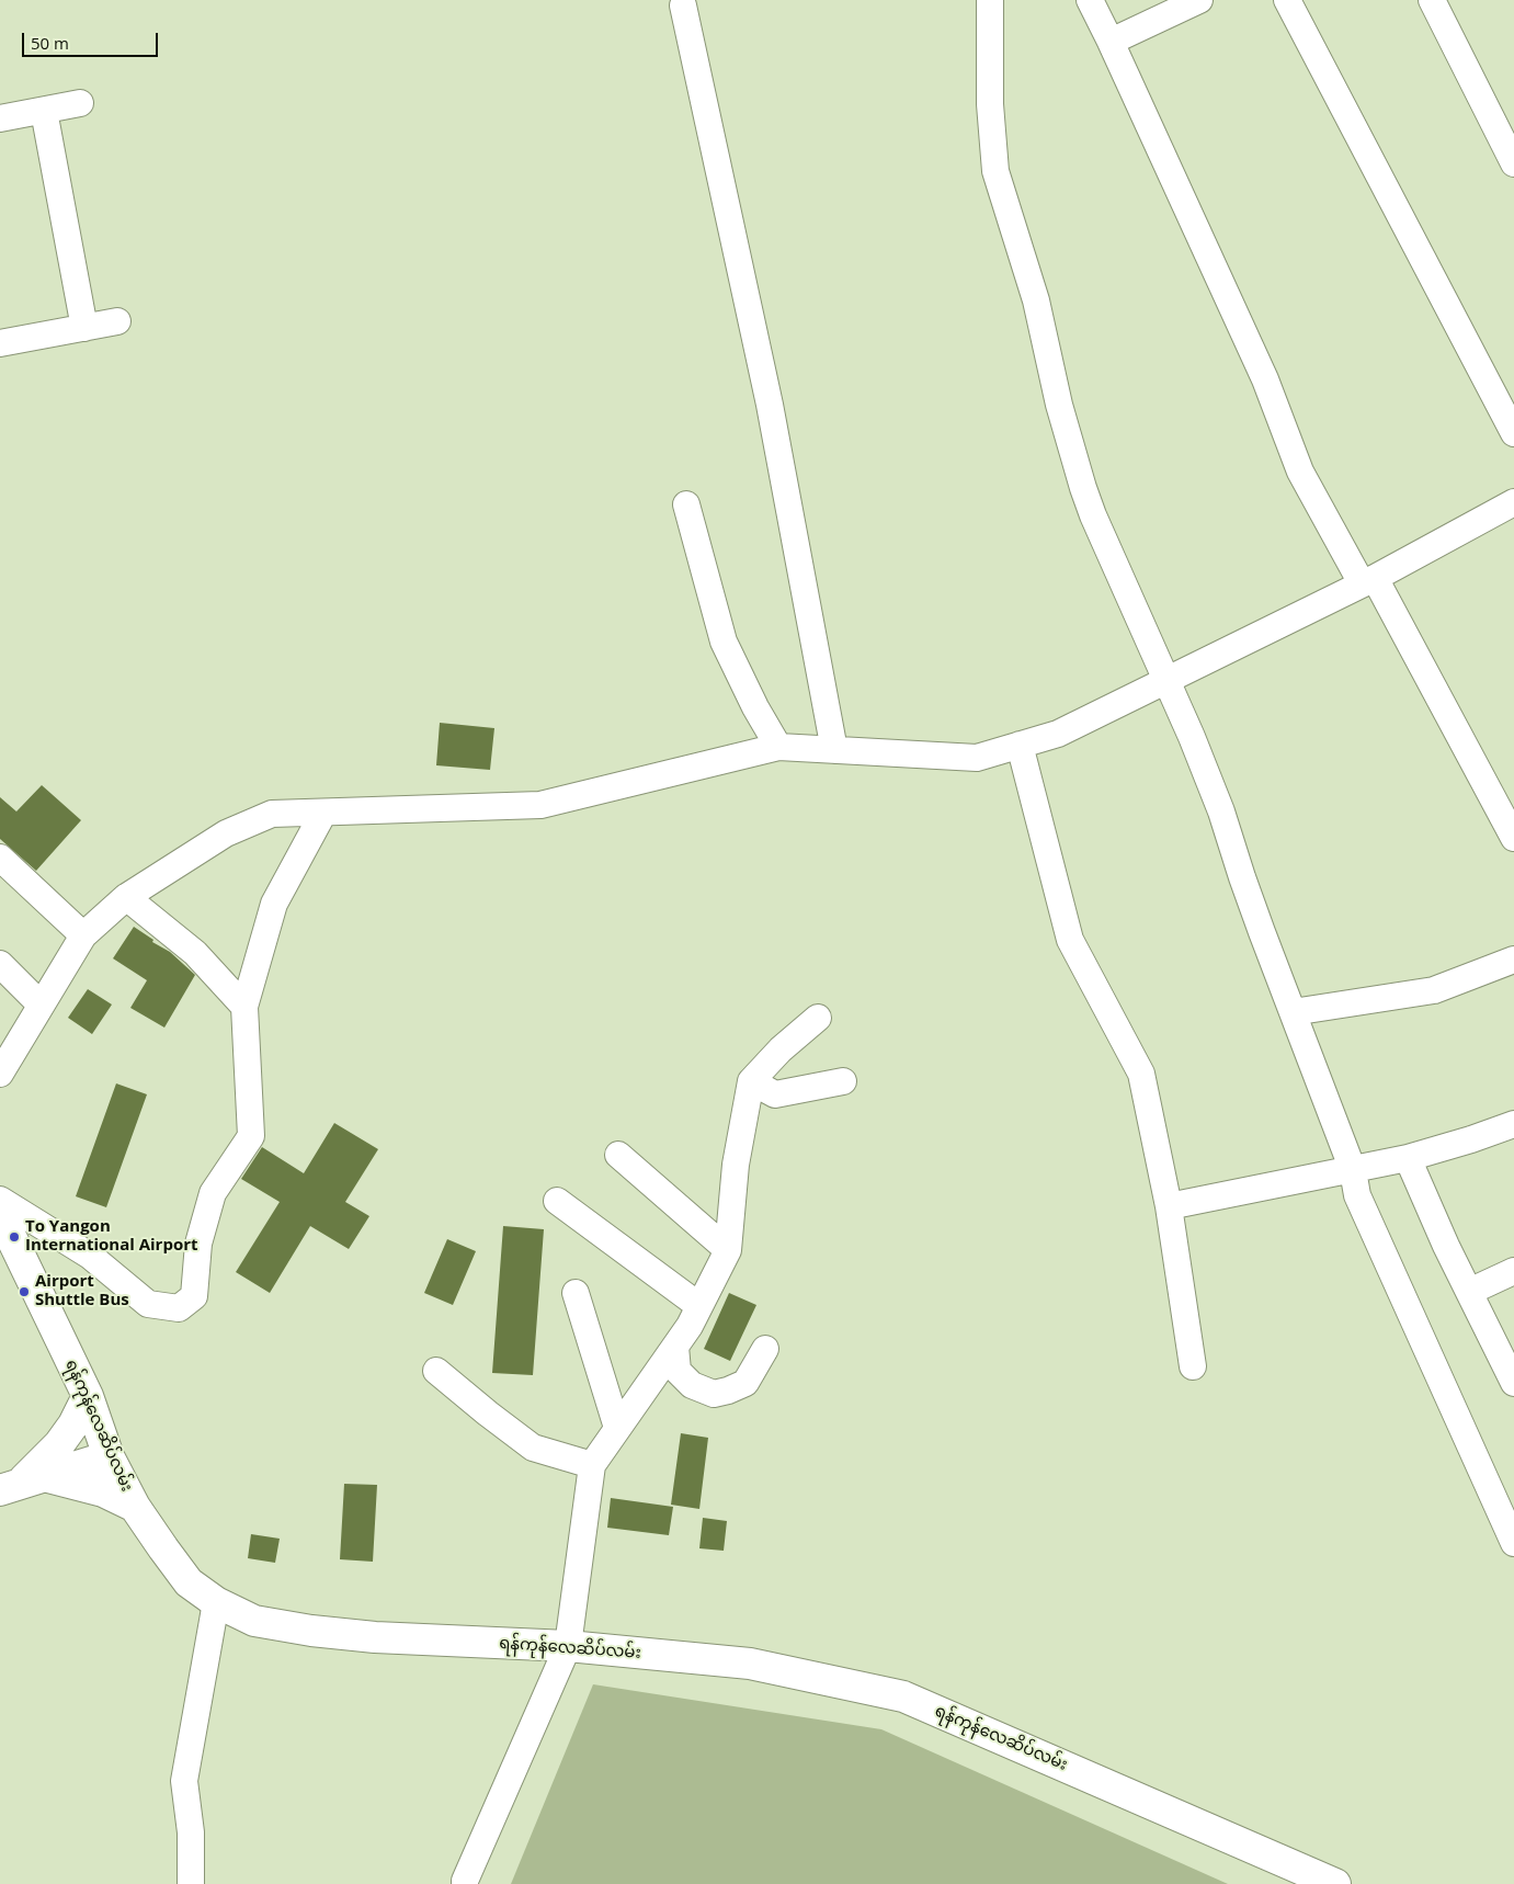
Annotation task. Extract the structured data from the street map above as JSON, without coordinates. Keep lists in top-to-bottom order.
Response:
{
  "streets": {
    "main road": ["ရန်ကုန်လေဆိပ်လမ်း"]
  },
  "places": ["To Yangon International Airport", "Airport Shuttle Bus"],
  "scale_bar": "50 m"
}
